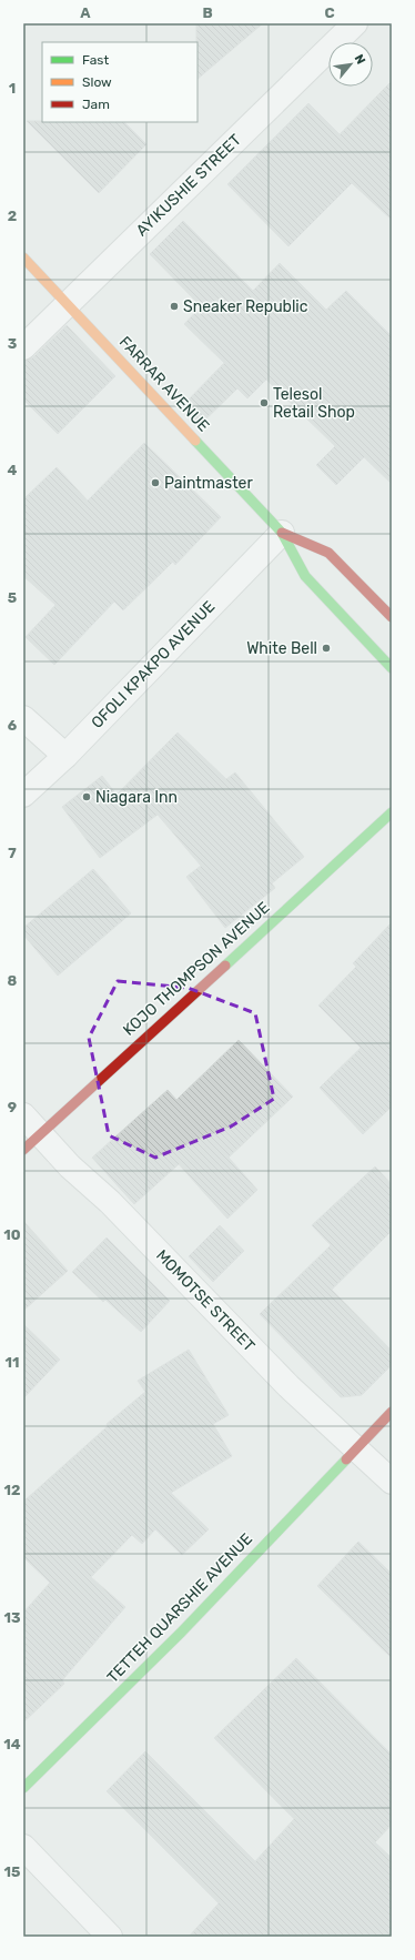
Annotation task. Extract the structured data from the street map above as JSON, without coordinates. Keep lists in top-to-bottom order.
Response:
{
  "streets": {
    "main road": ["FARRAR AVENUE", "KOJO THOMPSON AVENUE", "TETTEH QUARSHIE AVENUE"],
    "street": ["AYIKUSHIE STREET", "OFOLI KPAKPO AVENUE", "MOMOTSE STREET"]
  },
  "crossings": [
    ["AYIKUSHIE STREET", "FARRAR AVENUE"],
    ["FARRAR AVENUE", "OFOLI KPAKPO AVENUE"],
    ["KOJO THOMPSON AVENUE", "MOMOTSE STREET"],
    ["MOMOTSE STREET", "TETTEH QUARSHIE AVENUE"]
  ],
  "places": [
    "Sneaker Republic",
    "Telesol Retail Shop",
    "Paintmaster",
    "White Bell",
    "Niagara Inn"
  ],
  "legend": ["Fast", "Slow", "Jam"],
  "north": "top right",
  "grid": {
    "columns": ["A", "B", "C"],
    "rows": [
      "1",
      "2",
      "3",
      "4",
      "5",
      "6",
      "7",
      "8",
      "9",
      "10",
      "11",
      "12",
      "13",
      "14",
      "15"
    ]
  }
}
